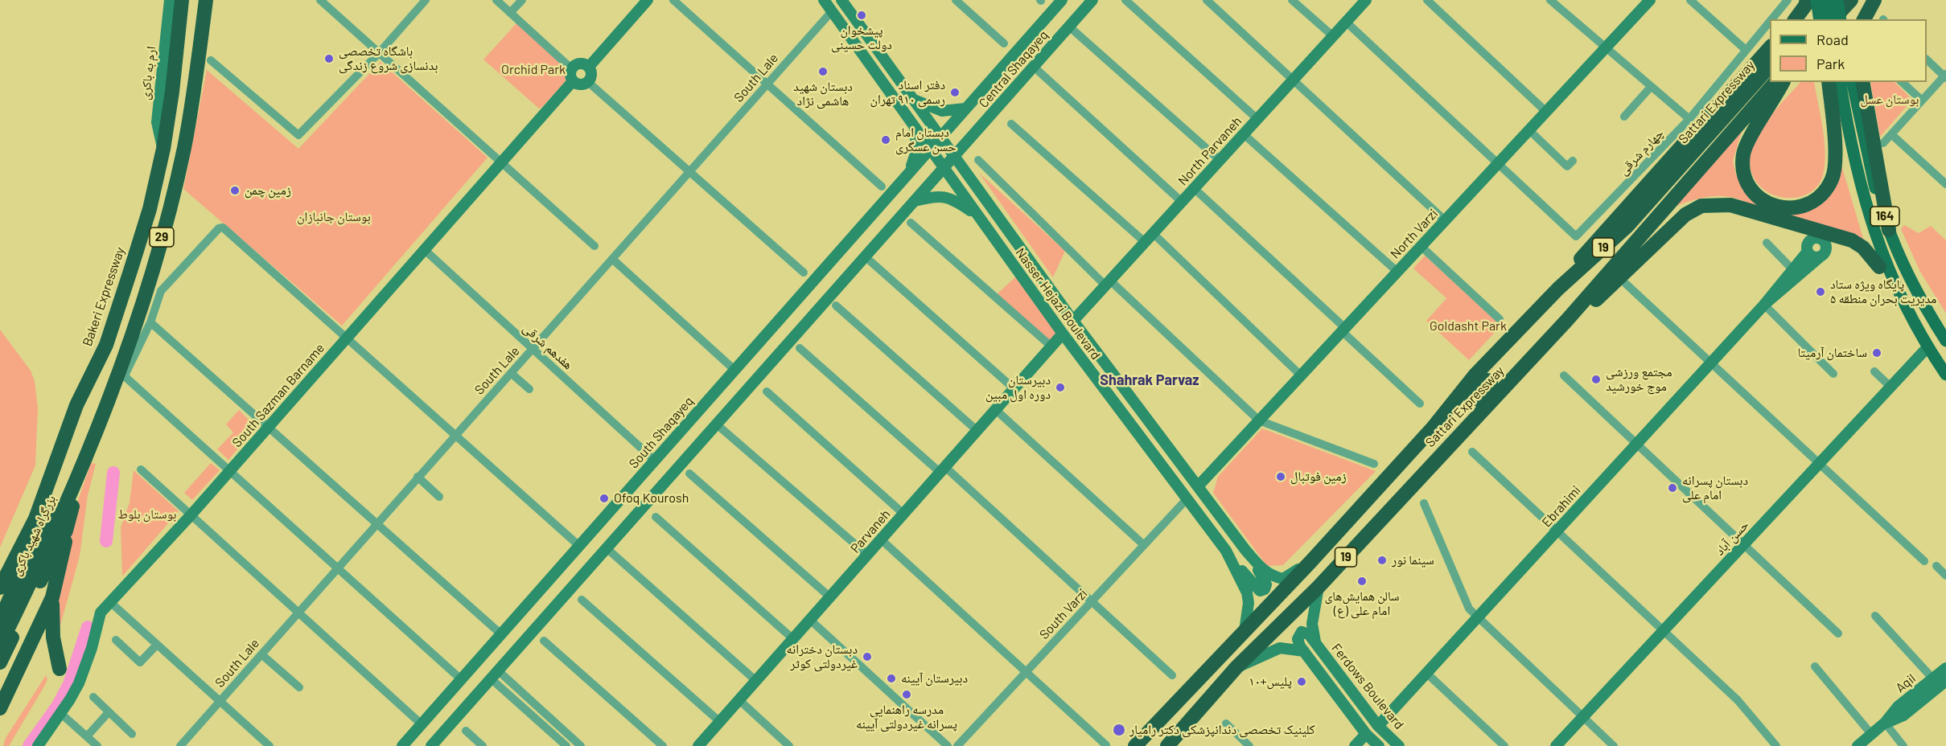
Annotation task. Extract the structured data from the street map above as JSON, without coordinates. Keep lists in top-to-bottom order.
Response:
{
  "streets": {
    "highway": [
      "Sattari Expressway",
      "29",
      "19",
      "Bakeri Expressway",
      "بزرگراه شهید باکری"
    ],
    "main road": ["164"],
    "street": [
      "Central Shaqayeq",
      "ارم به باکری",
      "South Lale",
      "North Parvaneh",
      "چهارم شرقی",
      "North Varzi",
      "Nasser Hejazi Boulevard",
      "هفدهم شرقی",
      "South Sazman Barname",
      "South Shaqayeq",
      "Ebrahimi",
      "Parvaneh",
      "حسن آباد",
      "South Varzi",
      "Aqil",
      "Ferdows Boulevard"
    ]
  },
  "crossings": [
    ["Central Shaqayeq", "Nasser Hejazi Boulevard"],
    ["Central Shaqayeq", "South Shaqayeq"],
    ["ارم به باکری", "Bakeri Expressway"],
    ["South Lale", "Nasser Hejazi Boulevard"],
    ["South Lale", "هفدهم شرقی"],
    ["Sattari Expressway", "19"],
    ["Sattari Expressway", "Nasser Hejazi Boulevard"],
    ["Sattari Expressway", "Ferdows Boulevard"],
    ["North Parvaneh", "Nasser Hejazi Boulevard"],
    ["چهارم شرقی", "North Varzi"],
    ["164", "حسن آباد"],
    ["North Varzi", "Nasser Hejazi Boulevard"],
    ["29", "Bakeri Expressway"],
    ["29", "بزرگراه شهید باکری"],
    ["19", "Nasser Hejazi Boulevard"],
    ["Nasser Hejazi Boulevard", "South Shaqayeq"],
    ["Nasser Hejazi Boulevard", "Parvaneh"],
    ["Nasser Hejazi Boulevard", "South Varzi"],
    ["هفدهم شرقی", "South Sazman Barname"],
    ["هفدهم شرقی", "South Shaqayeq"],
    ["Ebrahimi", "Ferdows Boulevard"]
  ],
  "districts": ["Shahrak Parvaz"],
  "parks": [
    "Orchid Park",
    "بوستان عسل",
    "بوستان جانبازان",
    "Goldasht Park",
    "بوستان بلوط"
  ],
  "places": [
    "پیشخوان دولت حسینی",
    "باشگاه تخصصی بدنسازی شروع زندگی",
    "دبستان شهید هاشمی نژاد",
    "دفتر اسناد رسمی ۹۱۰ تهران",
    "دبستان امام حسن عسگری",
    "زمین چمن",
    "پایگاه ویژه ستاد مدیریت بحران منطقه ۵",
    "ساختمان آرمیتا",
    "مجتمع ورزشی موج خورشید",
    "دبیرستان دوره اول مبین",
    "زمین فوتبال",
    "دبستان پسرانه امام علی",
    "Ofoq Kourosh",
    "سینما نور",
    "سالن همایش‌های امام علی (ع)",
    "دبستان دخترانه غیردولتی کوثر",
    "دبیرستان آیینه",
    "پلیس+١٠",
    "مدرسه راهنمایی پسرانه غیردولتی آیینه",
    "کلینیک تخصصی دندانپزشکی دکتر رامیار"
  ],
  "legend": ["Road", "Park"]
}
